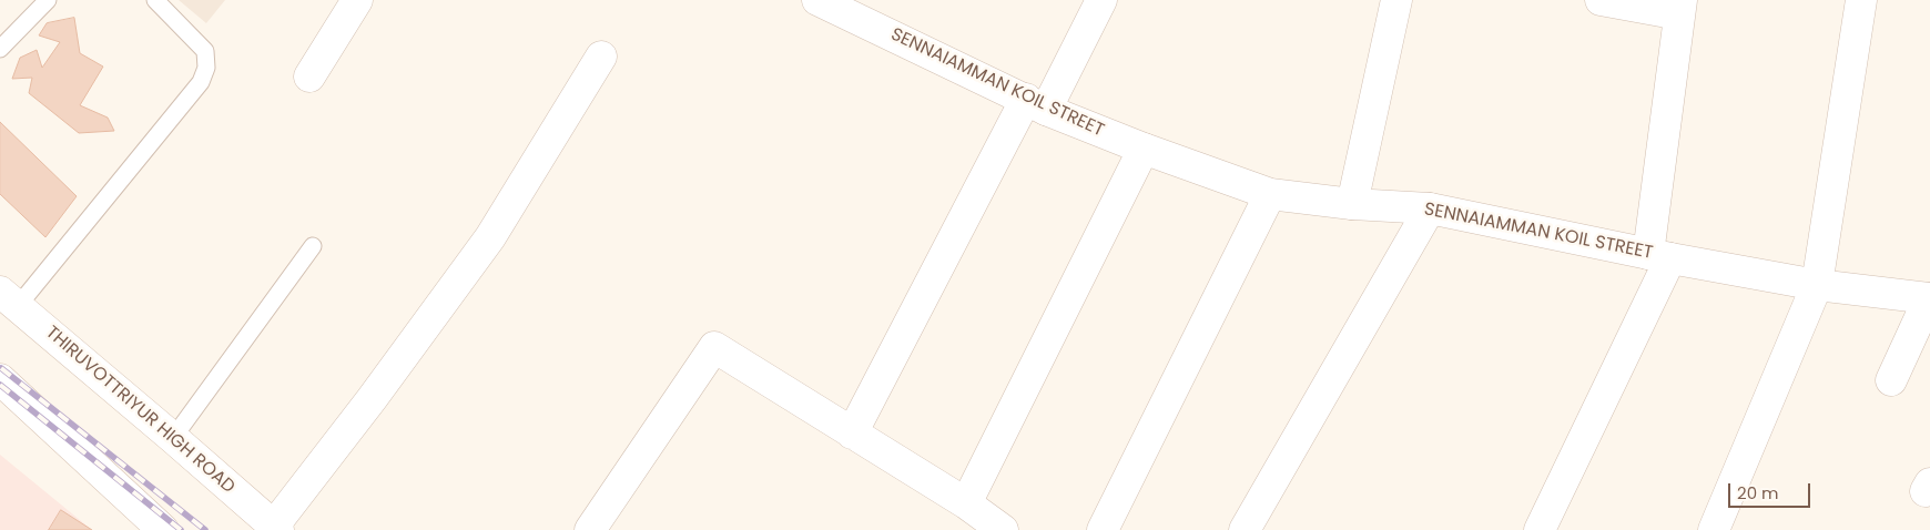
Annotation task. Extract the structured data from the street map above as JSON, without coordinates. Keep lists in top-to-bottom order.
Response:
{
  "streets": {
    "street": ["SENNAIAMMAN KOIL STREET", "THIRUVOTTRIYUR HIGH ROAD"]
  },
  "scale_bar": "20 m"
}
